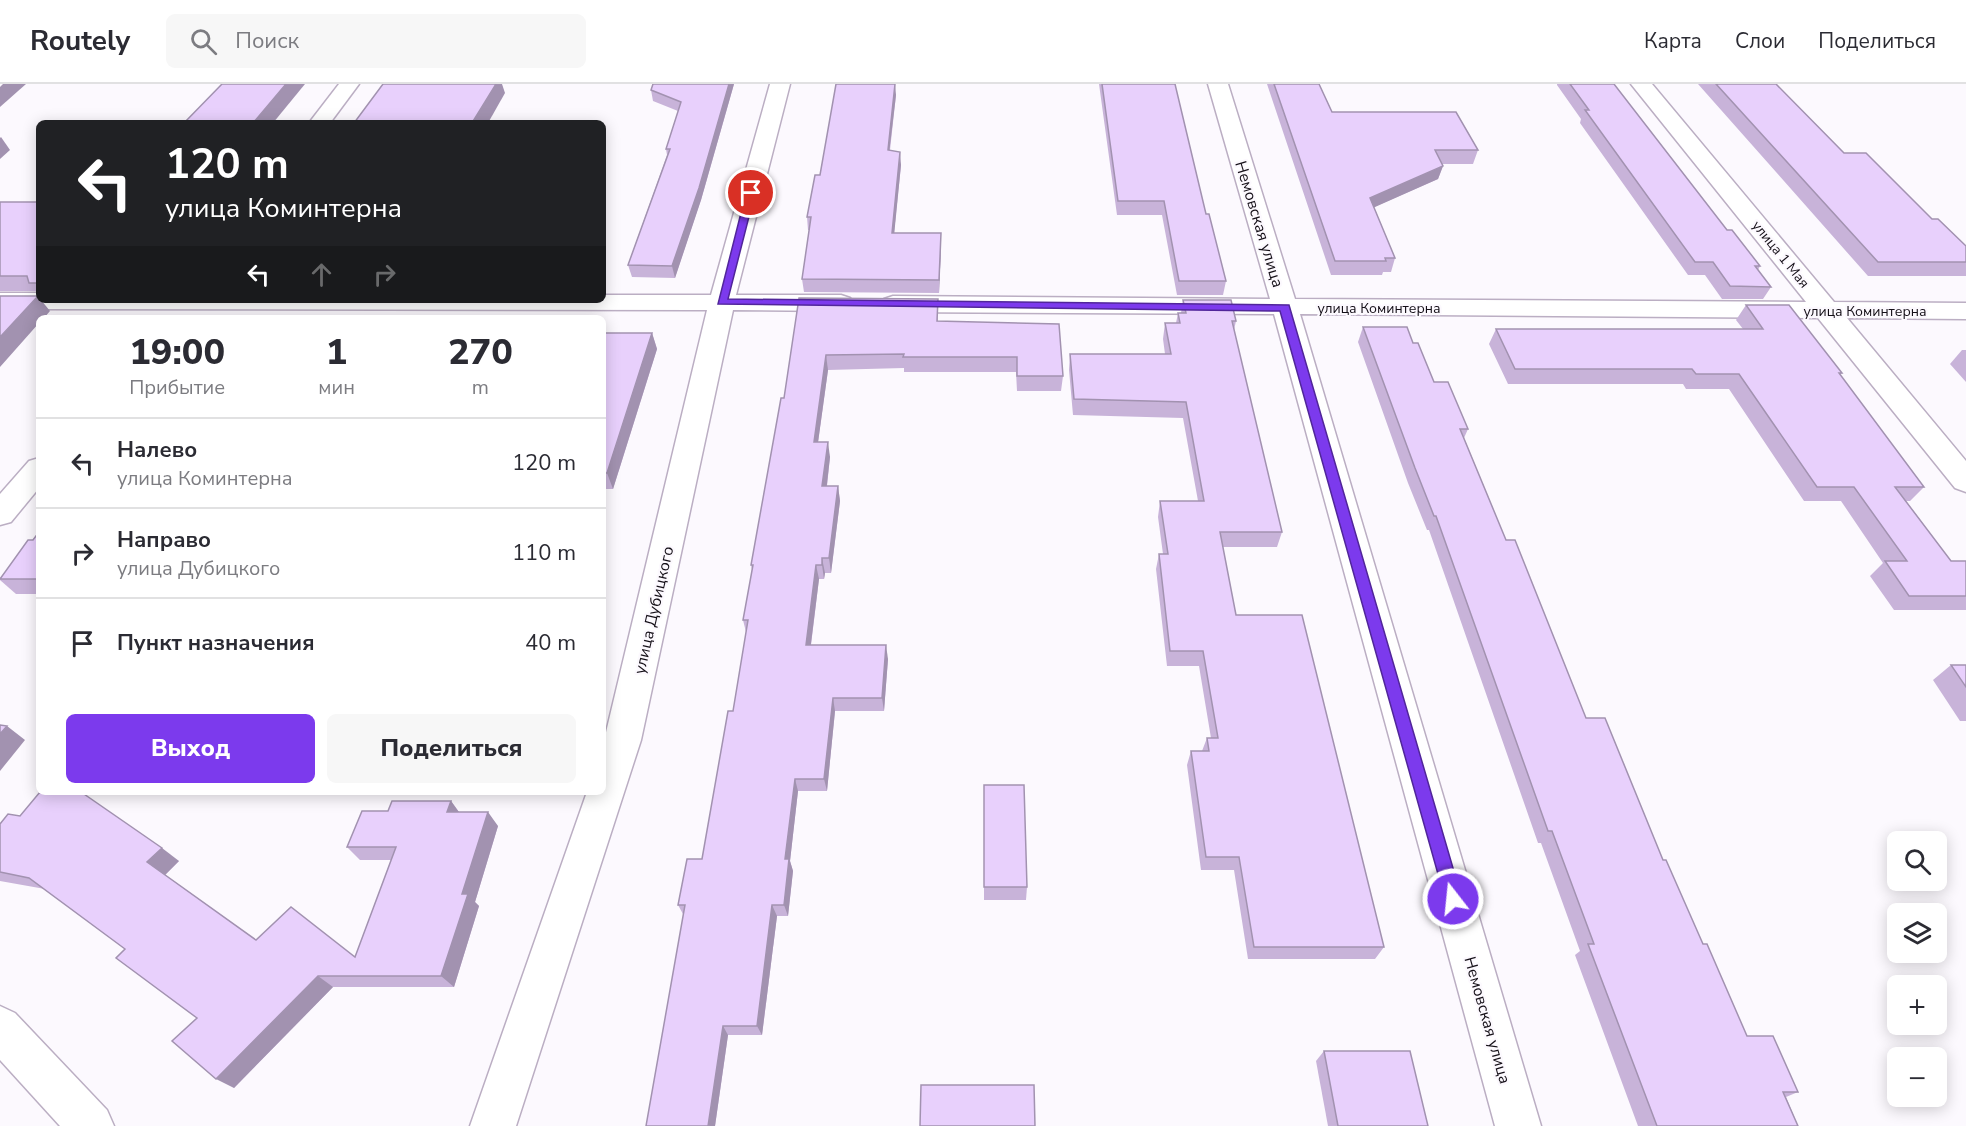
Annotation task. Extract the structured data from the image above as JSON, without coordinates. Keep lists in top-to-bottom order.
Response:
{
  "streets": {
    "street": [
      "Немовская улица",
      "улица 1 Мая",
      "улица Коминтерна",
      "улица Дубицкого"
    ]
  },
  "crossings": [
    ["Немовская улица", "улица Коминтерна"],
    ["улица 1 Мая", "улица Коминтерна"],
    ["улица Коминтерна", "улица Дубицкого"]
  ],
  "page": {
    "header": "Routely",
    "search": "Поиск",
    "nav": ["Карта", "Слои", "Поделиться"],
    "turn": ["120 m", "улица Коминтерна"],
    "eta": [
      "19:00",
      "Прибытие",
      "1",
      "мин",
      "270",
      "m"
    ],
    "list": [
      {
        "name": "Налево",
        "note": "улица Коминтерна",
        "value": "120 m"
      },
      {
        "name": "Направо",
        "note": "улица Дубицкого",
        "value": "110 m"
      },
      {
        "name": "Пункт назначения",
        "value": "40 m"
      }
    ],
    "buttons": ["Выход", "Поделиться"],
    "map_buttons": ["+", "−"]
  }
}
